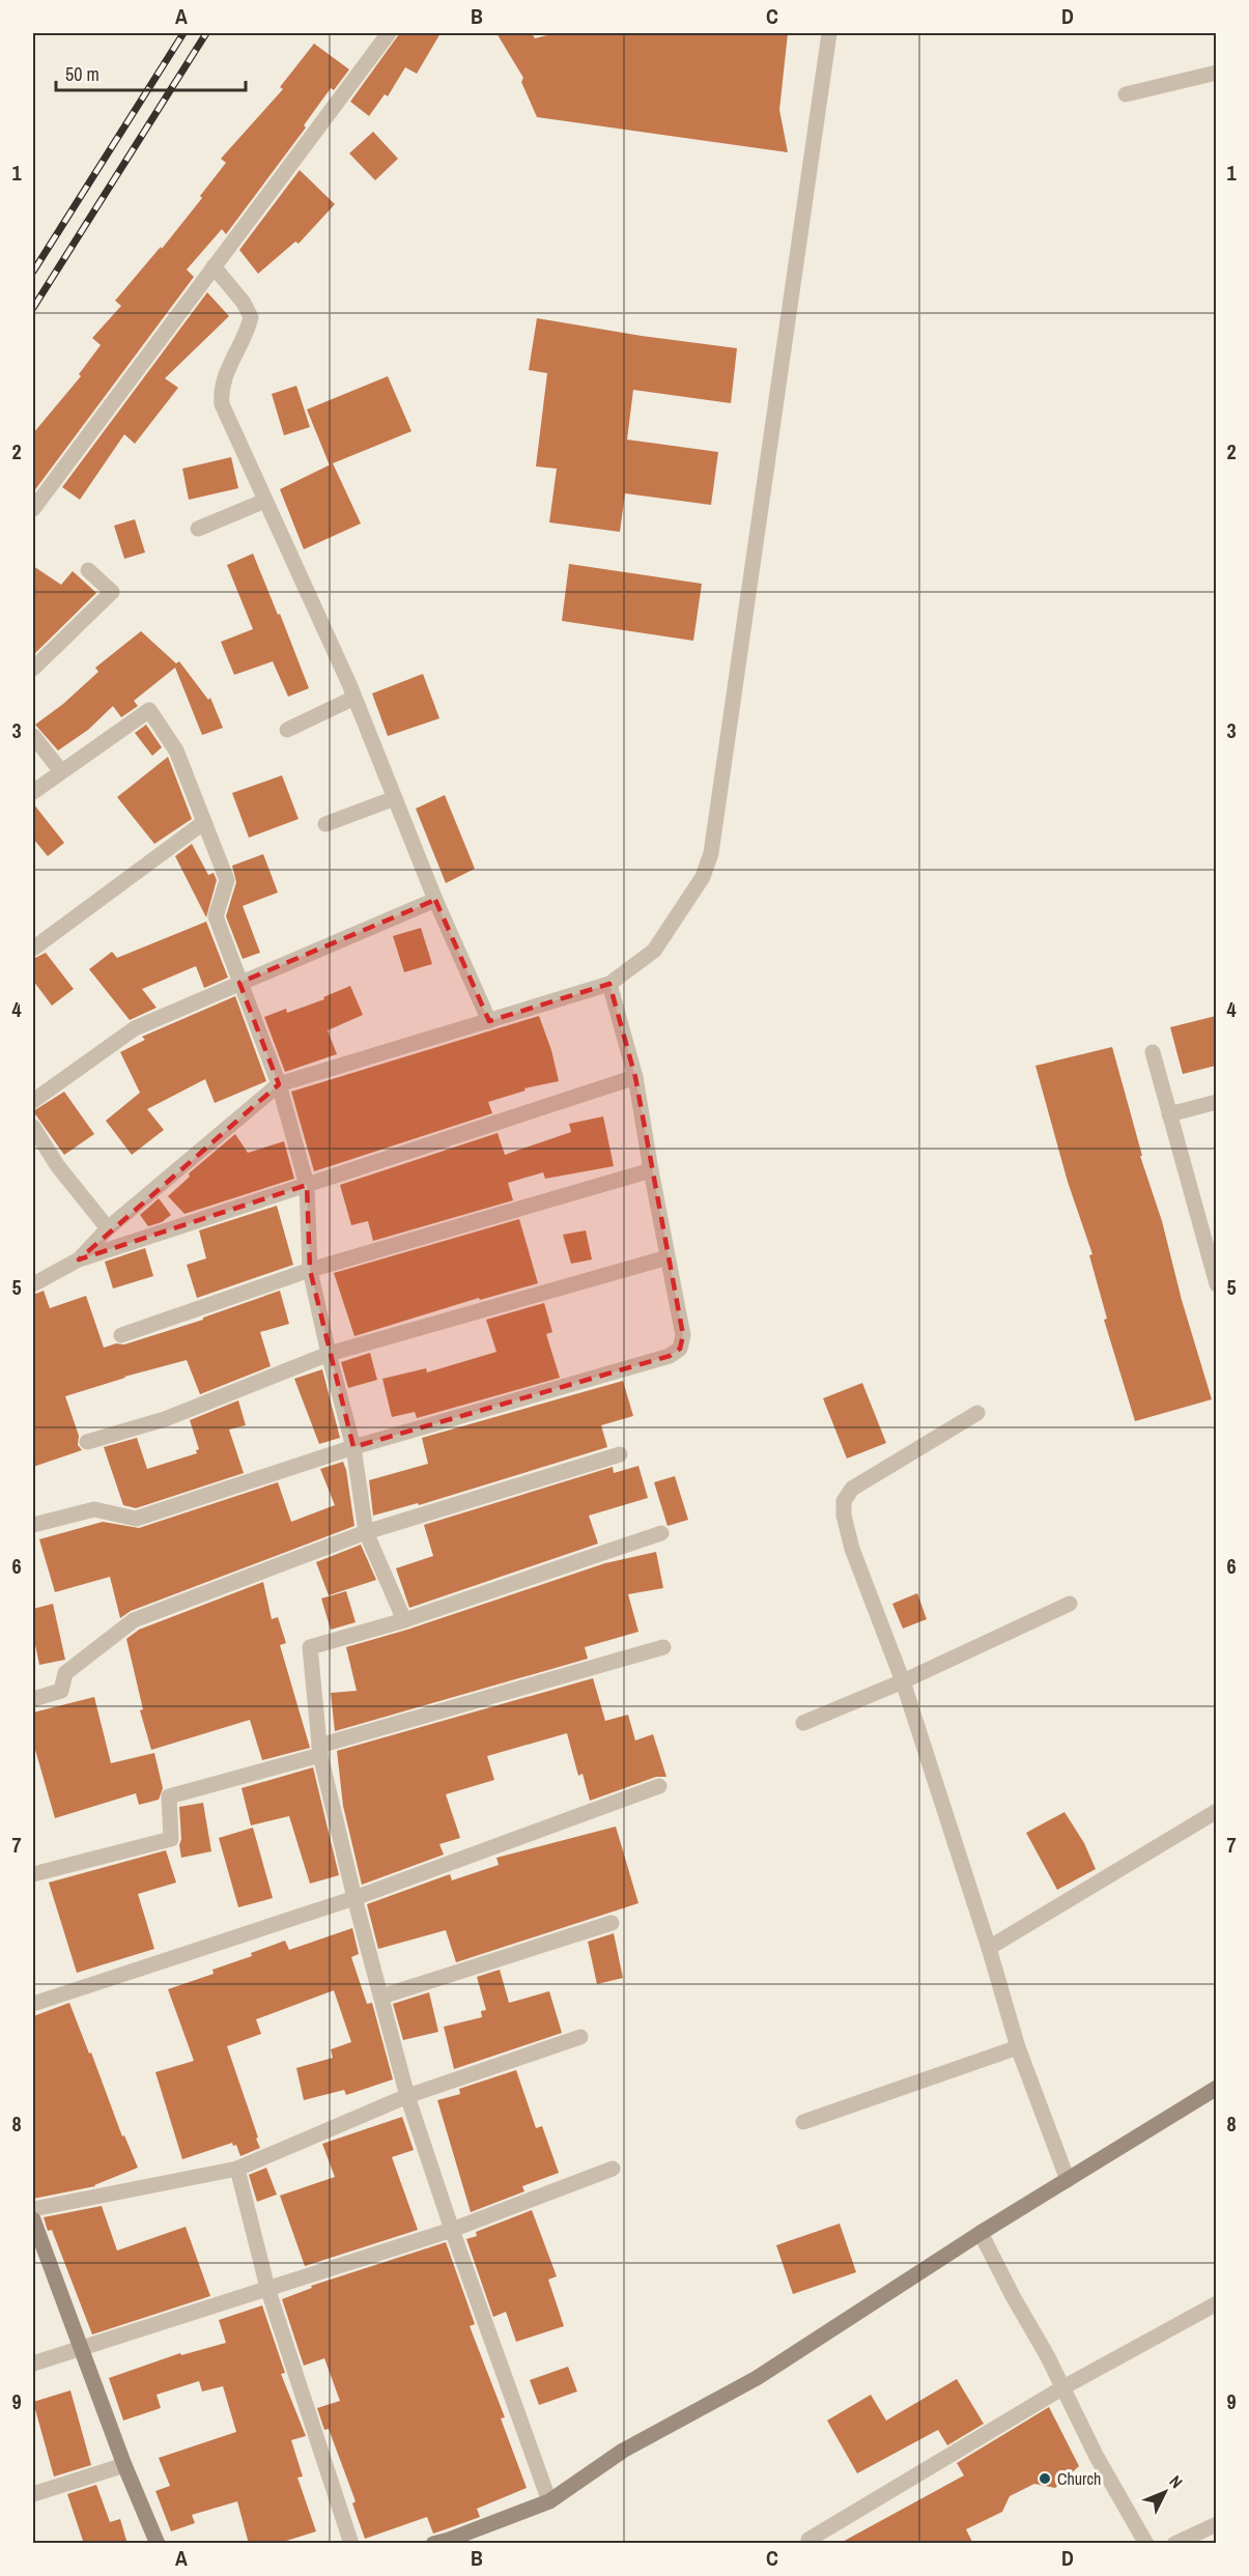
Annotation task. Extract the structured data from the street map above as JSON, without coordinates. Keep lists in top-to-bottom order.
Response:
{
  "places": ["Church"],
  "scale_bar": "50 m",
  "north": "top right",
  "grid": {
    "columns": [
      "A",
      "B",
      "C",
      "D"
    ],
    "rows": [
      "1",
      "2",
      "3",
      "4",
      "5",
      "6",
      "7",
      "8",
      "9"
    ]
  }
}
